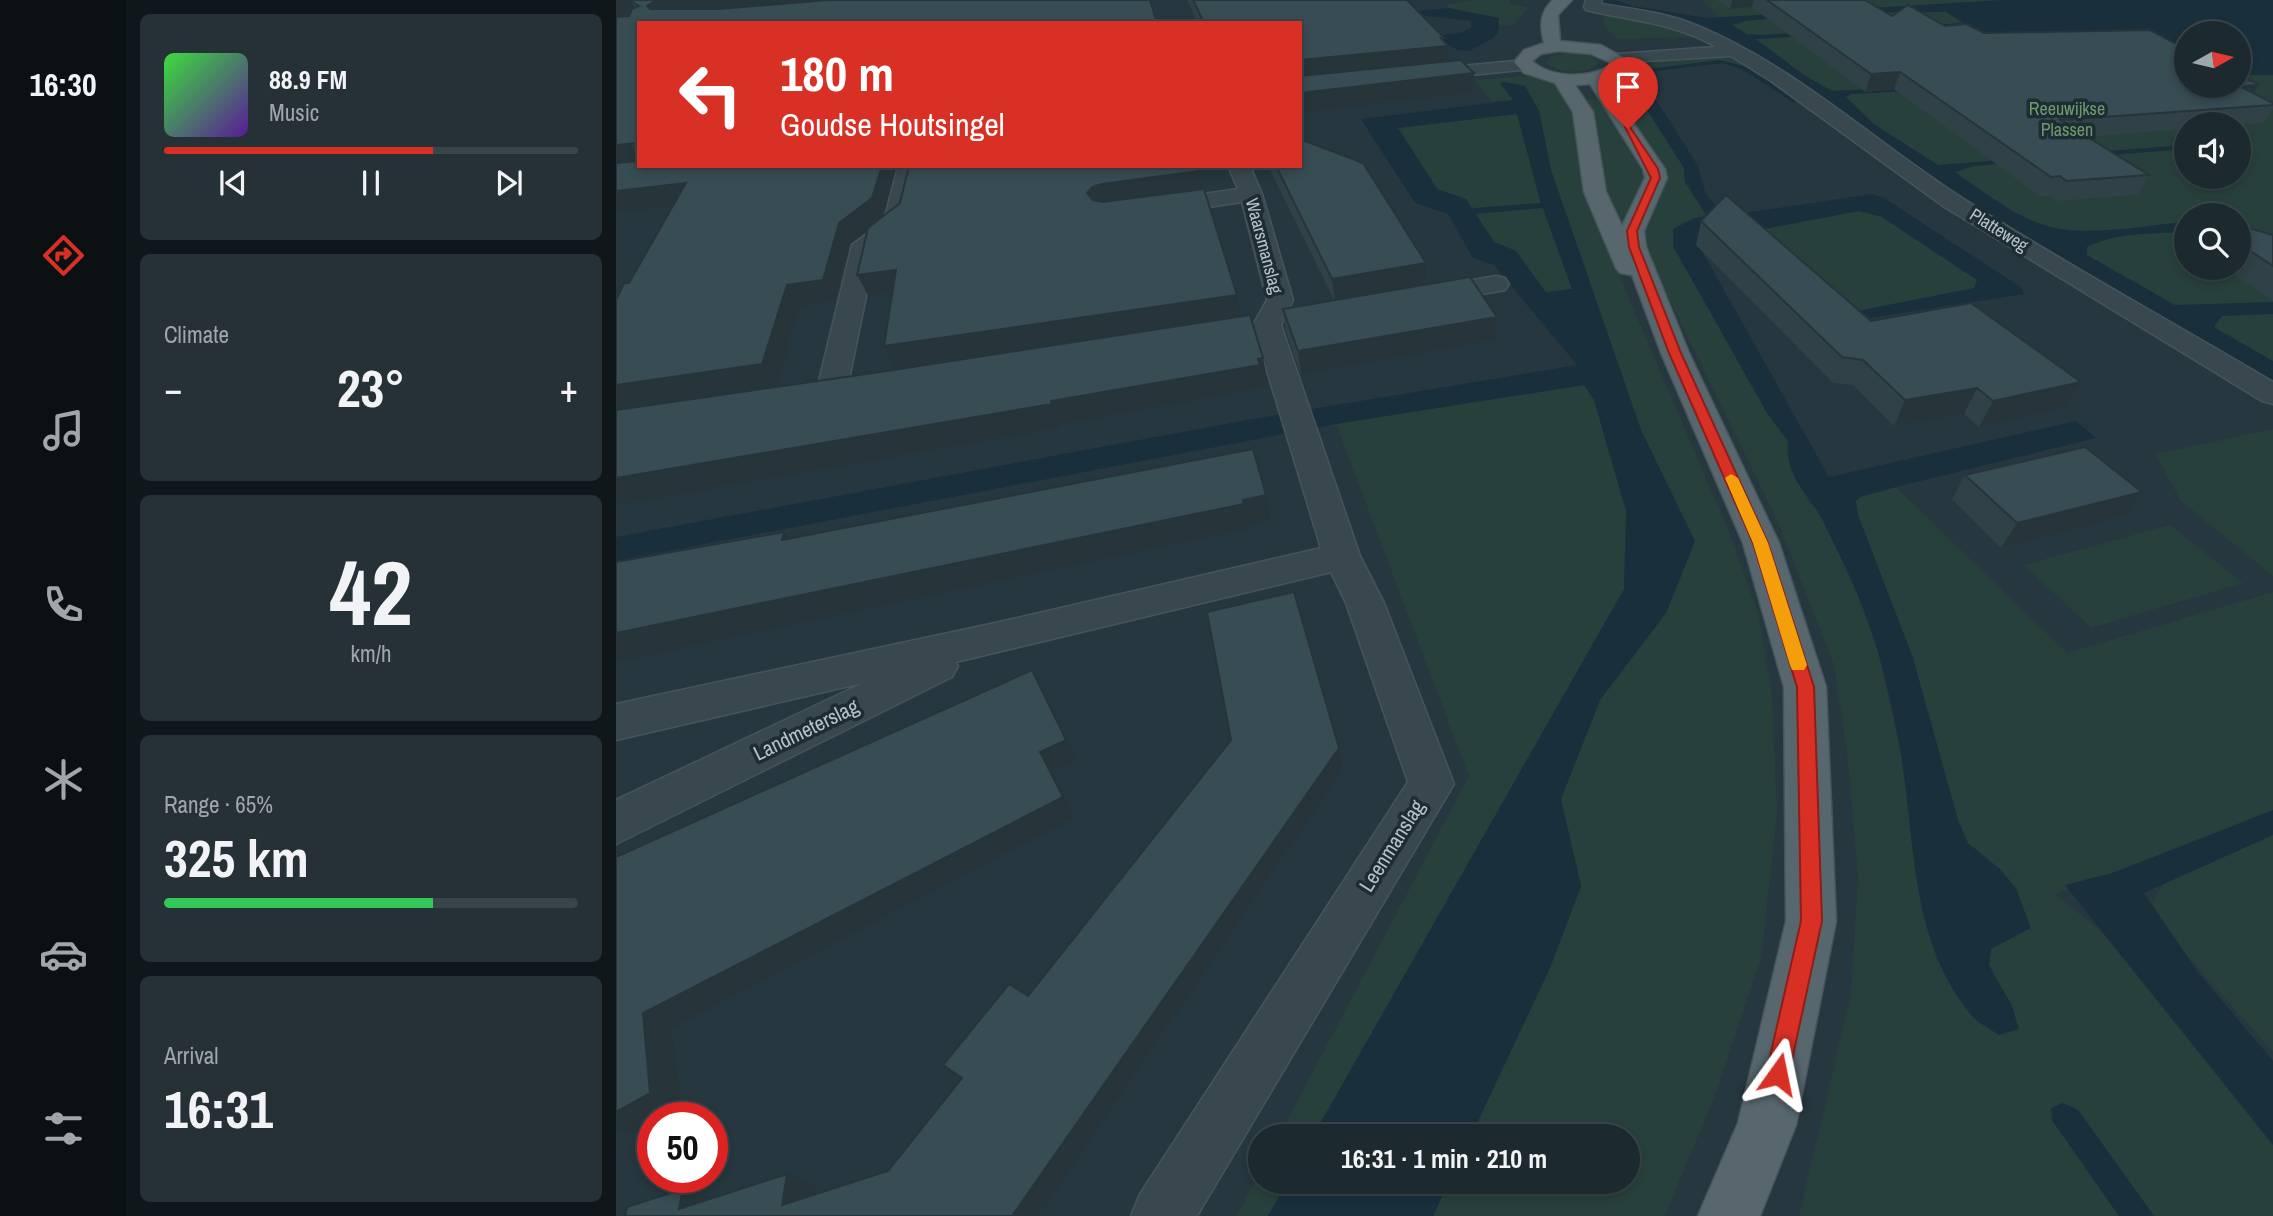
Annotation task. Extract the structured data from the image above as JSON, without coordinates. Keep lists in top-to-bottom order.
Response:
{
  "streets": {
    "street": [
      "Platteweg",
      "Waarsmanslag",
      "Landmeterslag",
      "Leenmanslag"
    ]
  },
  "crossings": [
    ["Waarsmanslag", "Leenmanslag"],
    ["Landmeterslag", "Leenmanslag"]
  ],
  "parks": ["Reeuwijkse Plassen"],
  "north": "right",
  "page": {
    "tabs": "16:30",
    "turn": ["180 m", "Goudse Houtsingel"],
    "song": ["88.9 FM", "Music"],
    "tile": [
      "Climate",
      ["42", "km/h"],
      ["Range · 65%", "325 km"],
      ["Arrival", "16:31"]
    ],
    "heat": ["−", "23°", "+"],
    "limit": "50",
    "trip": "16:31 · 1 min · 210 m"
  }
}
